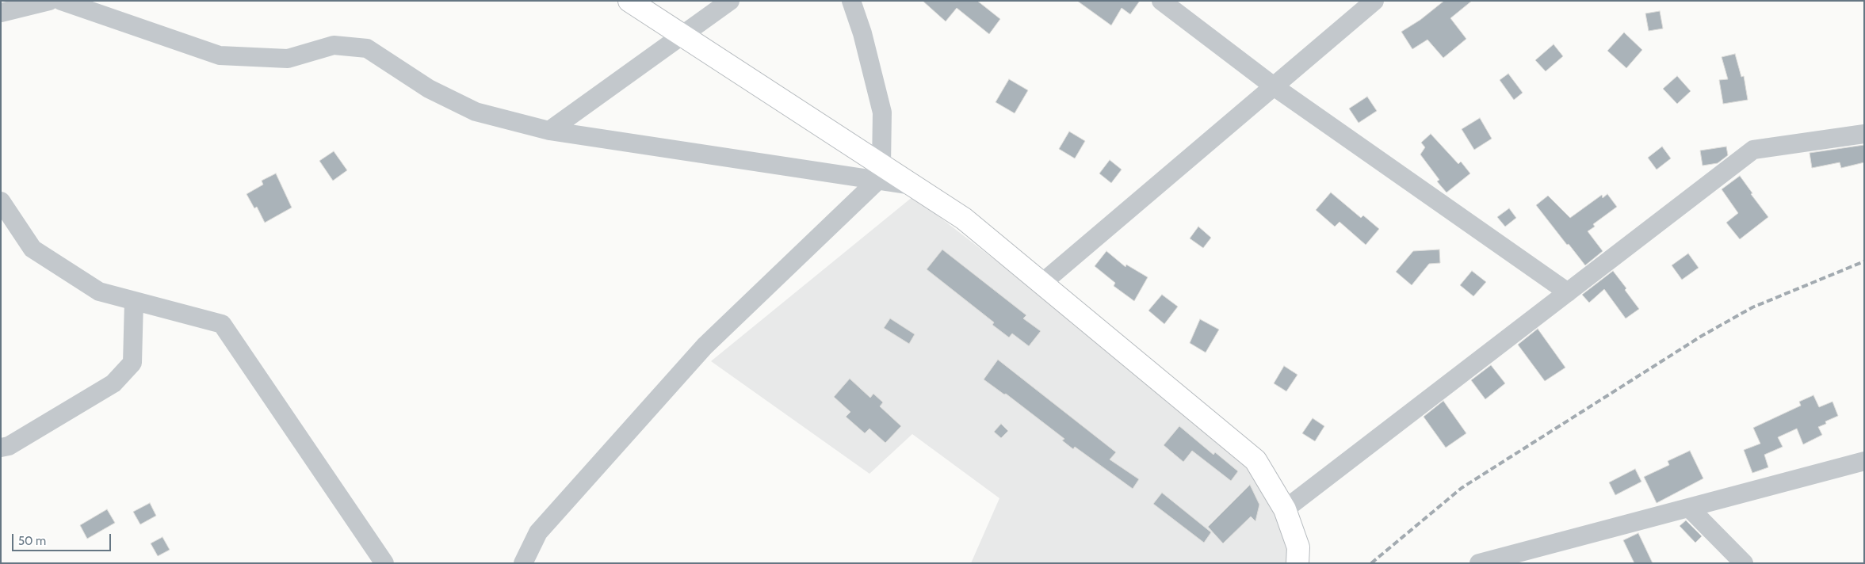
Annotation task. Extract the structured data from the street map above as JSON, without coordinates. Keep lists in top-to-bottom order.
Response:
{
  "scale_bar": "50 m"
}
